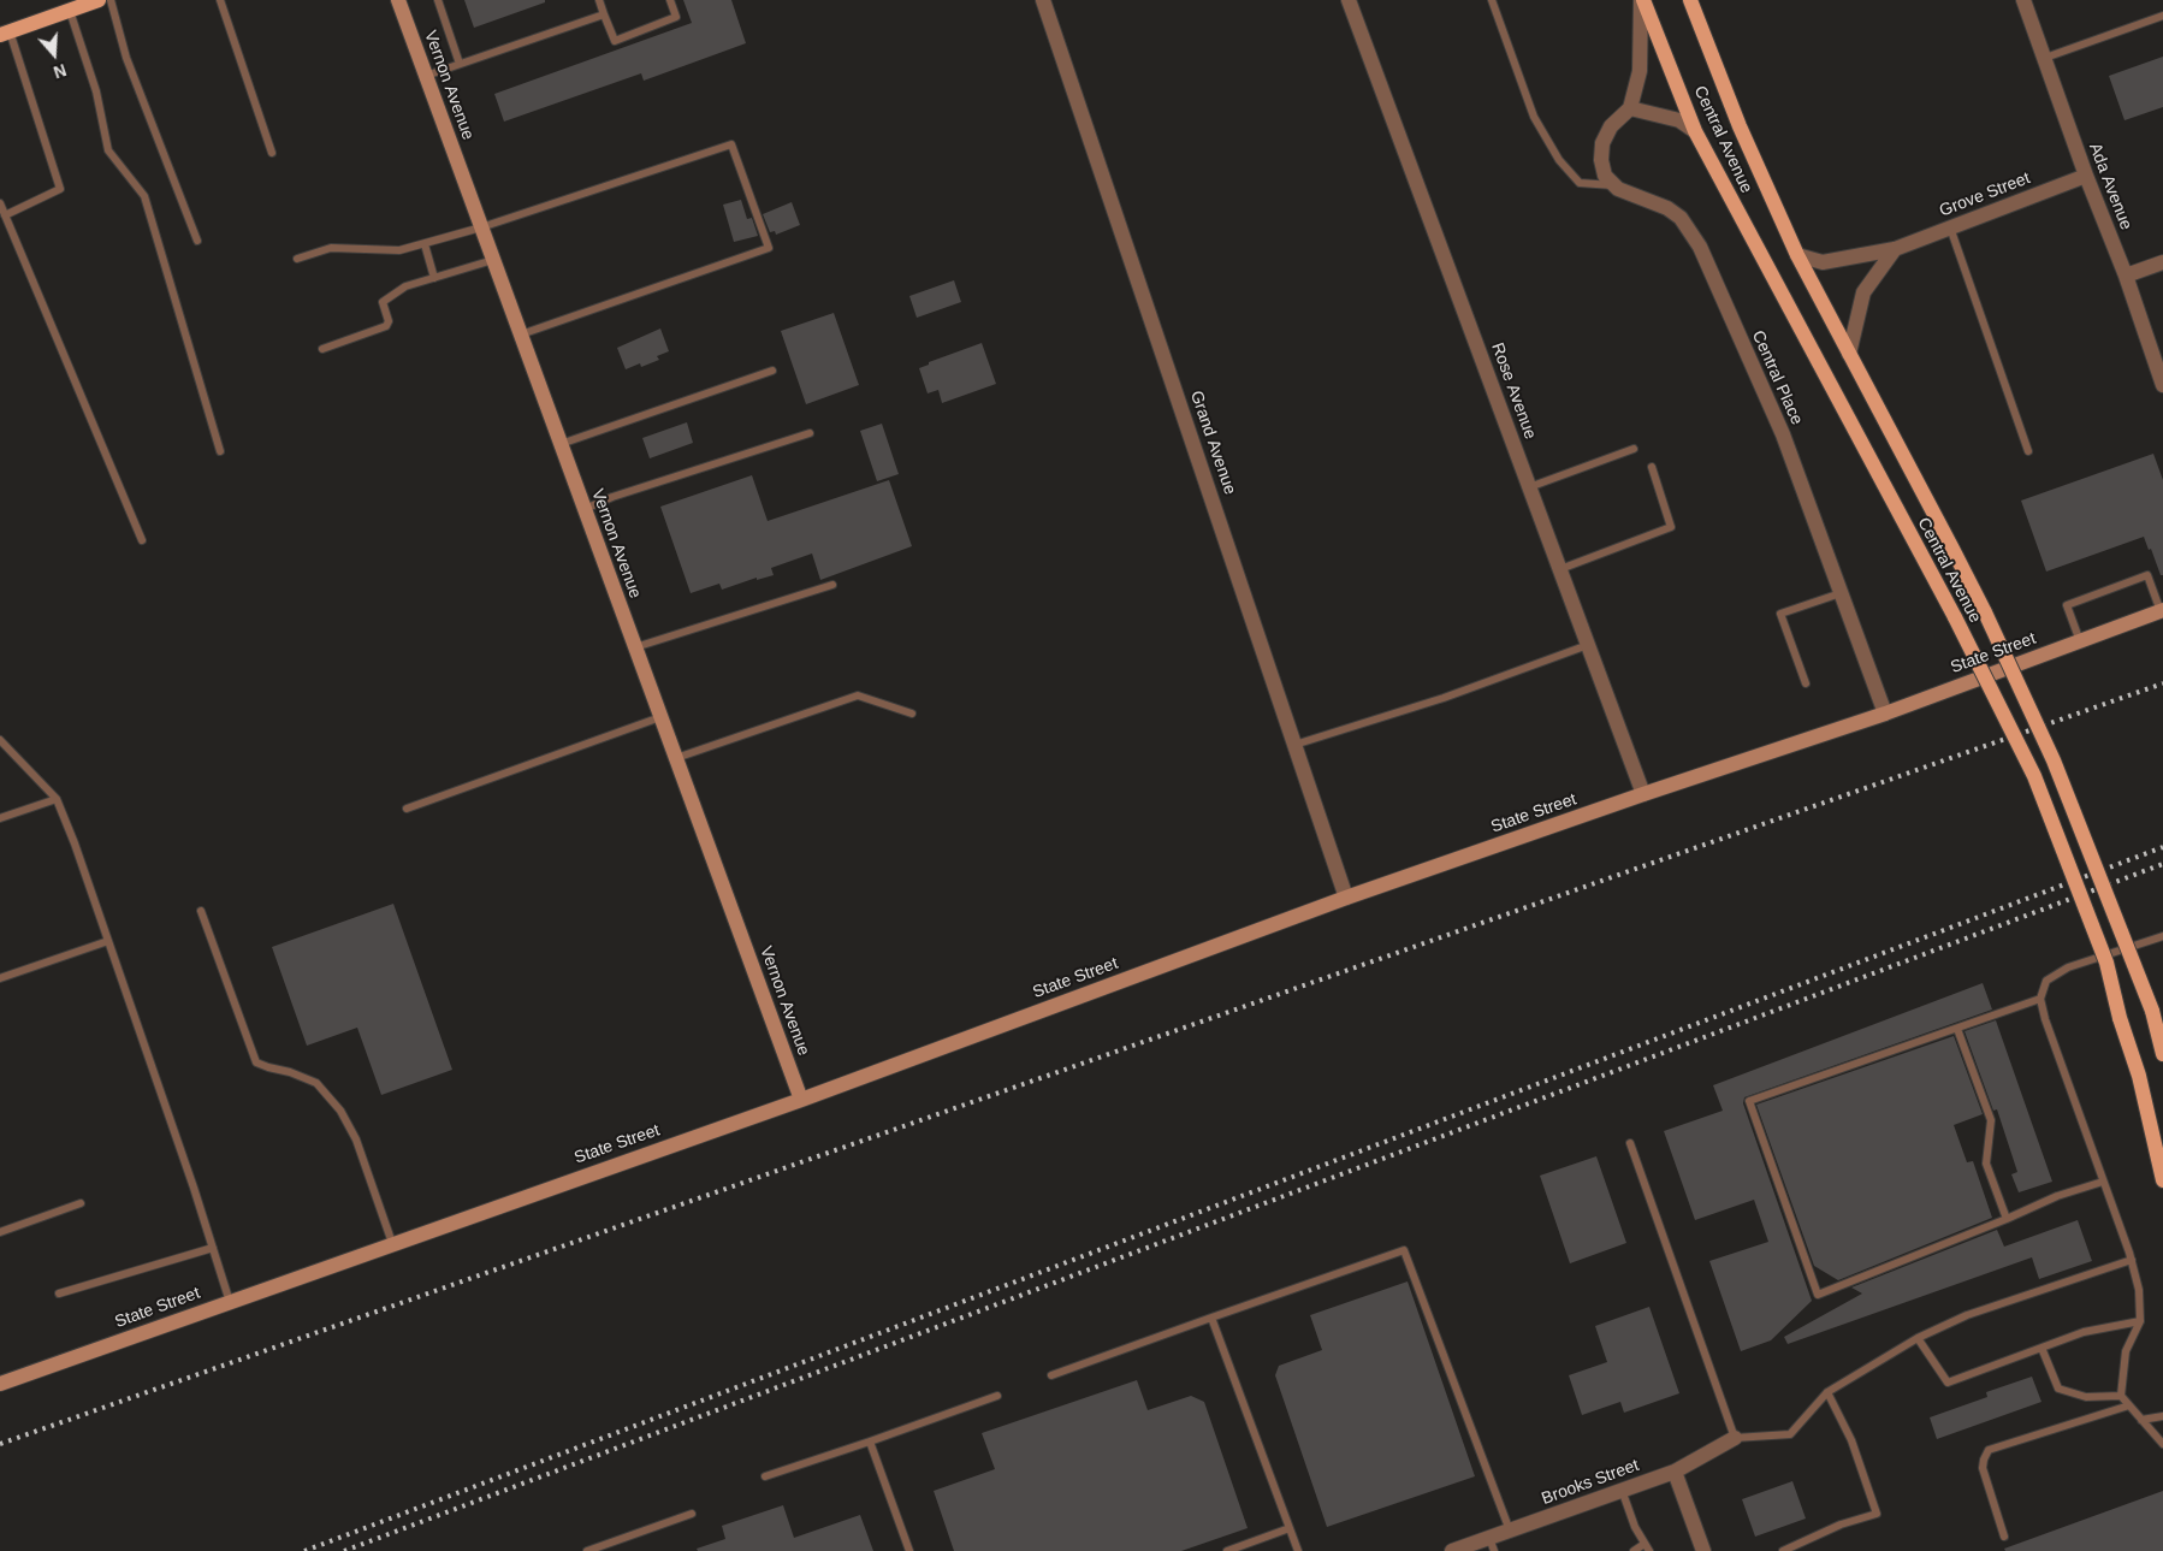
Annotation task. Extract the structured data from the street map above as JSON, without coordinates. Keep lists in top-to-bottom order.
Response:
{
  "streets": {
    "main road": ["Central Avenue"],
    "street": [
      "Vernon Avenue",
      "Ada Avenue",
      "Grove Street",
      "Central Place",
      "Rose Avenue",
      "Grand Avenue",
      "State Street",
      "Brooks Street"
    ]
  },
  "crossings": [
    ["Vernon Avenue", "State Street"],
    ["Central Avenue", "Grove Street"],
    ["Ada Avenue", "Grove Street"],
    ["Central Place", "State Street"],
    ["Rose Avenue", "State Street"],
    ["Grand Avenue", "State Street"]
  ],
  "north": "bottom"
}
